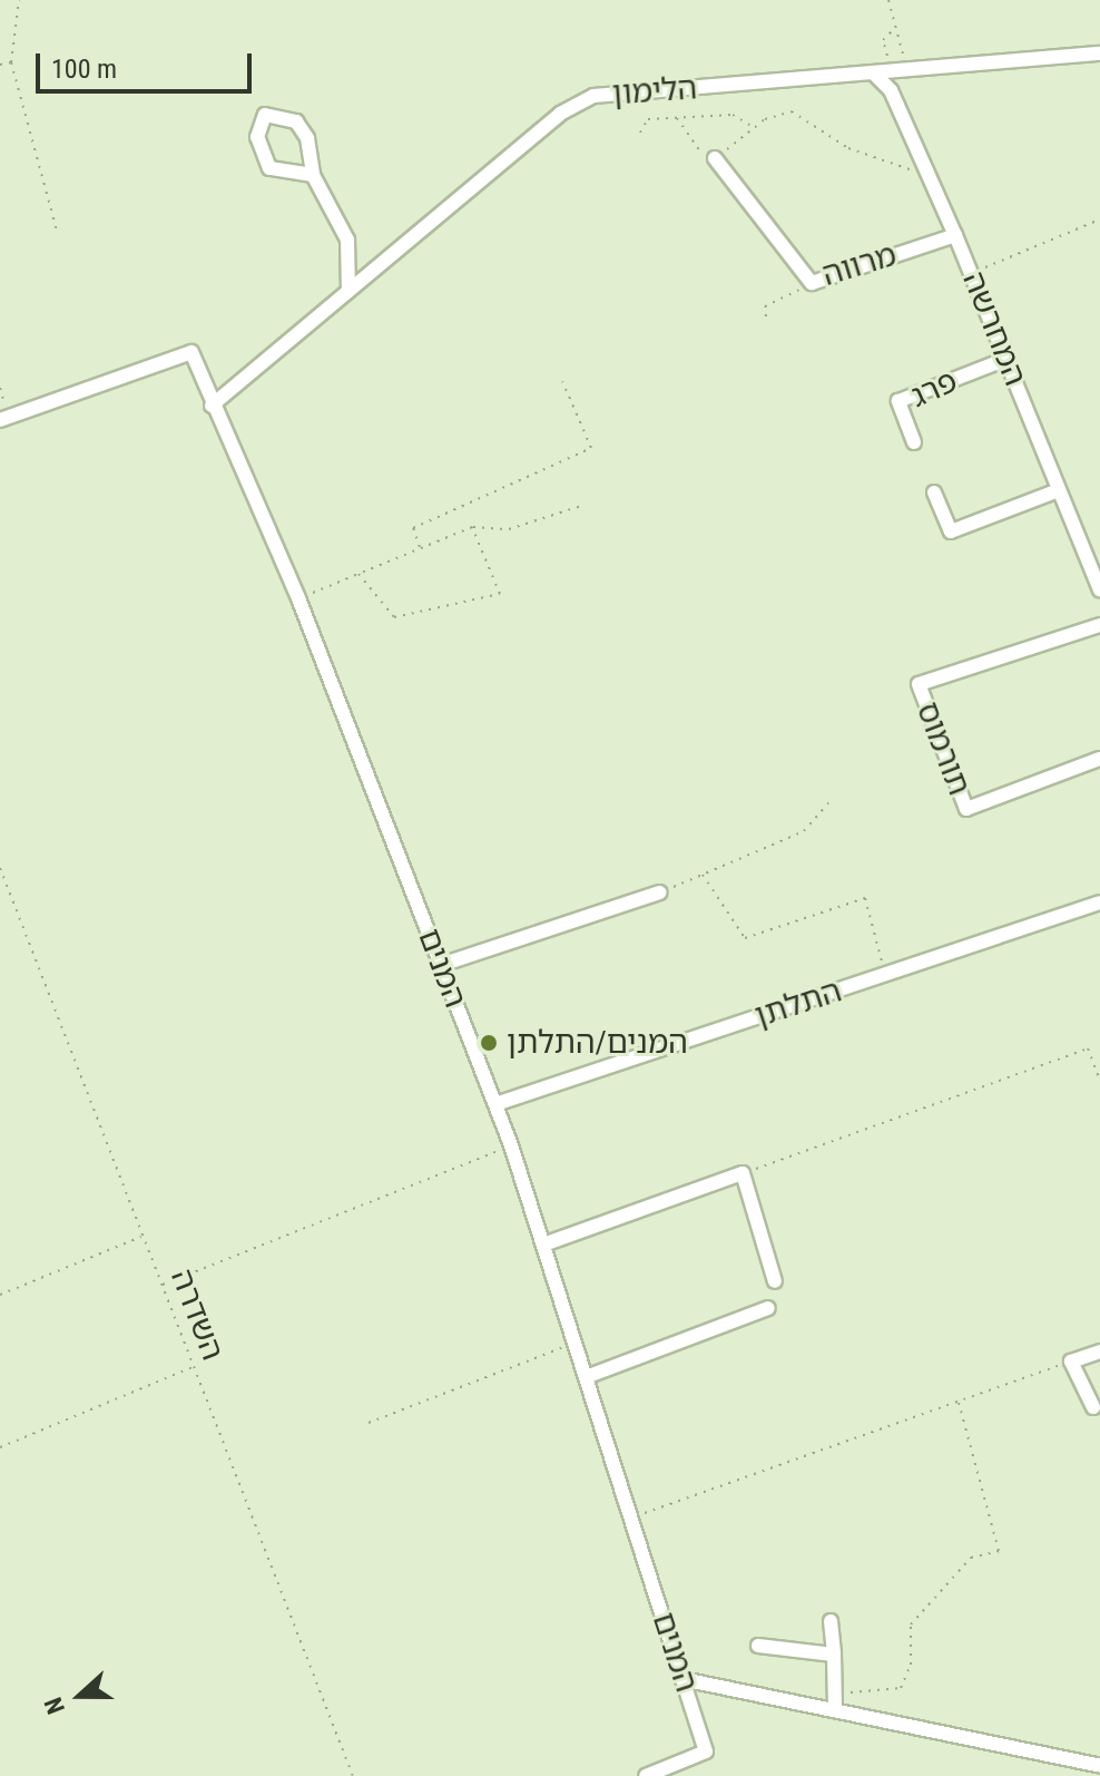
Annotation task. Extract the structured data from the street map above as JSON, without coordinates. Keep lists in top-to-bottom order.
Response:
{
  "streets": {
    "street": [
      "הלימון",
      "מרווה",
      "המחרשה",
      "פרג",
      "תורמוס",
      "המנים",
      "התלתן"
    ],
    "path": ["השדרה"]
  },
  "crossings": [
    ["הלימון", "המחרשה"],
    ["הלימון", "המנים"],
    ["מרווה", "המחרשה"],
    ["המחרשה", "פרג"],
    ["המנים", "התלתן"]
  ],
  "places": ["המנים/התלתן"],
  "scale_bar": "100 m",
  "north": "left"
}
